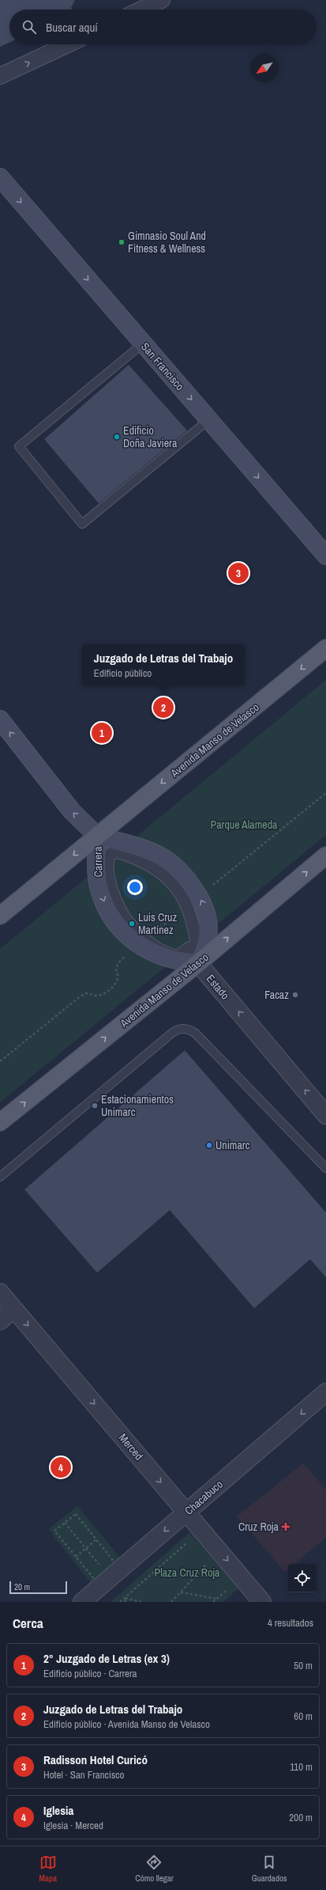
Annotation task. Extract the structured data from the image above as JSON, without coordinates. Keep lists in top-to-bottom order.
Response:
{
  "streets": {
    "main road": ["San Francisco", "Avenida Manso de Velasco", "Carrera"],
    "street": ["Estado", "Merced", "Chacabuco"]
  },
  "crossings": [
    ["Avenida Manso de Velasco", "Carrera"],
    ["Avenida Manso de Velasco", "Estado"],
    ["Carrera", "Estado"],
    ["Merced", "Chacabuco"]
  ],
  "one_way": [
    "San Francisco",
    "Estado",
    "Merced",
    "Chacabuco"
  ],
  "parks": ["Parque Alameda", "Plaza Cruz Roja"],
  "places": {
    "other": [
      "Gimnasio Soul And Fitness & Wellness",
      "Edificio Doña Javiera",
      "Luis Cruz Martínez",
      "Facaz",
      "Estacionamientos Unimarc",
      "Unimarc"
    ],
    "health": ["Cruz Roja"]
  },
  "scale_bar": "20 m",
  "north": "bottom left",
  "page": {
    "search": "Buscar aquí",
    "pins": [
      "3",
      "2",
      "1",
      "4"
    ],
    "popup": ["Juzgado de Letras del Trabajo", "Edificio público"],
    "scale": "20 m",
    "heading": ["Cerca", "4 resultados"],
    "list": [
      {
        "mark": "1",
        "name": "2° Juzgado de Letras (ex 3)",
        "note": "Edificio público · Carrera",
        "value": "50 m"
      },
      {
        "mark": "2",
        "name": "Juzgado de Letras del Trabajo",
        "note": "Edificio público · Avenida Manso de Velasco",
        "value": "60 m"
      },
      {
        "mark": "3",
        "name": "Radisson Hotel Curicó",
        "note": "Hotel · San Francisco",
        "value": "110 m"
      },
      {
        "mark": "4",
        "name": "Iglesia",
        "note": "Iglesia · Merced",
        "value": "200 m"
      }
    ],
    "nav": ["Mapa", "Cómo llegar", "Guardados"]
  }
}
